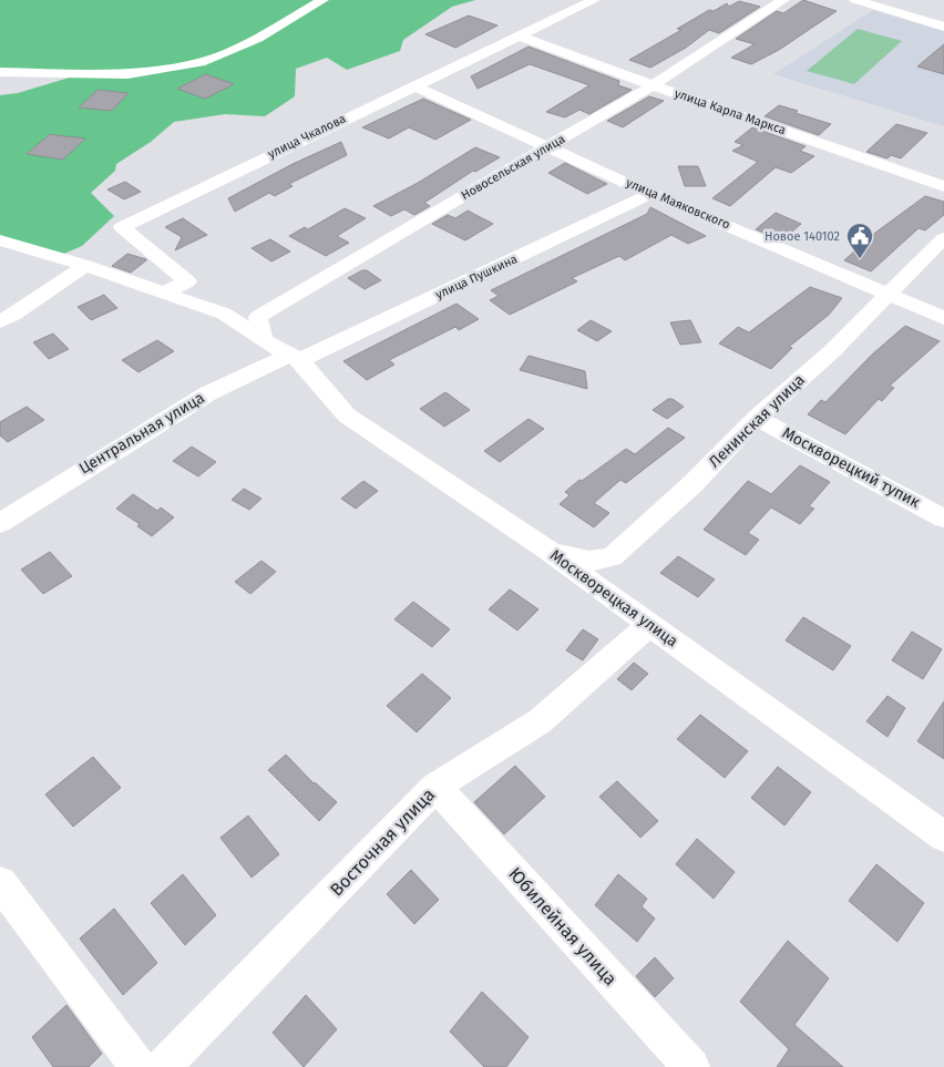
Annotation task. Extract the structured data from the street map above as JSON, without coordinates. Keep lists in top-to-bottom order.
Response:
{
  "streets": {
    "street": [
      "улица Карла Маркса",
      "улица Чкалова",
      "Новосельская улица",
      "улица Маяковского",
      "улица Пушкина",
      "Ленинская улица",
      "Центральная улица",
      "Москворецкий тупик",
      "Москворецкая улица",
      "Восточная улица",
      "Юбилейная улица"
    ]
  },
  "crossings": [
    ["улица Карла Маркса", "улица Чкалова"],
    ["улица Карла Маркса", "Новосельская улица"],
    ["улица Чкалова", "улица Маяковского"],
    ["Новосельская улица", "улица Маяковского"],
    ["улица Маяковского", "улица Пушкина"],
    ["улица Маяковского", "Ленинская улица"],
    ["улица Пушкина", "Центральная улица"],
    ["улица Пушкина", "Москворецкая улица"],
    ["Ленинская улица", "Москворецкий тупик"],
    ["Ленинская улица", "Москворецкая улица"],
    ["Центральная улица", "Москворецкая улица"],
    ["Москворецкая улица", "Восточная улица"],
    ["Восточная улица", "Юбилейная улица"]
  ],
  "places": {
    "public building": ["Новое 140102"]
  }
}
